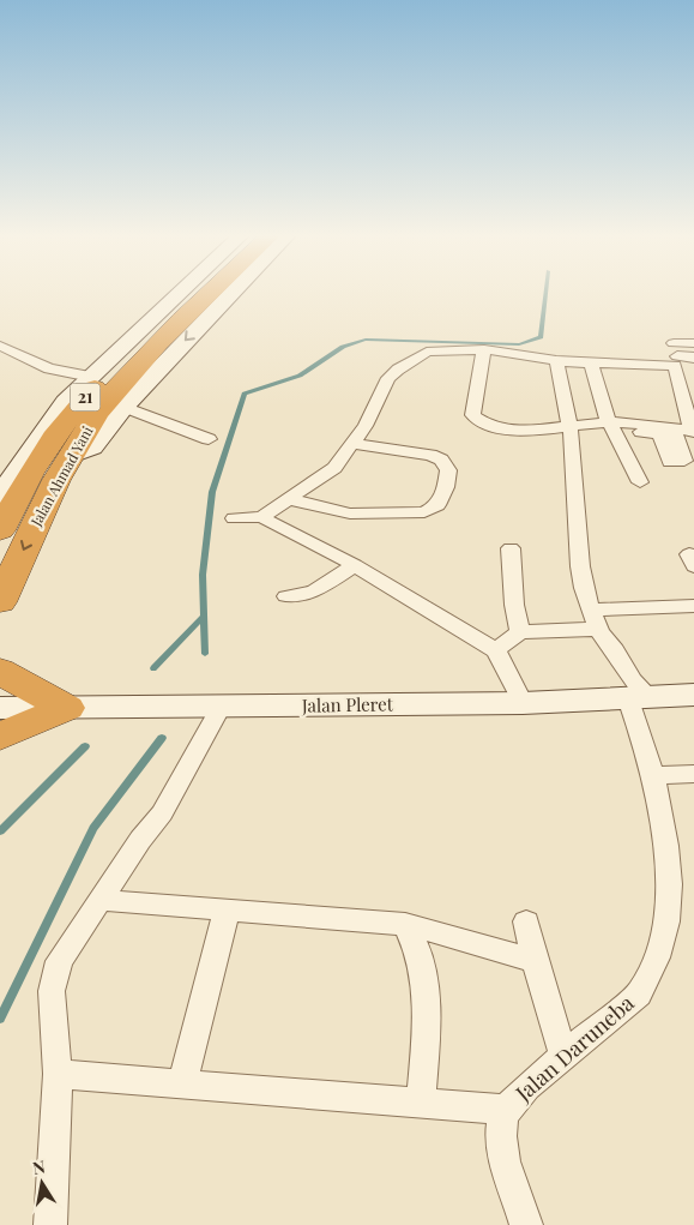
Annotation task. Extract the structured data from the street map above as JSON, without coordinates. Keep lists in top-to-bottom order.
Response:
{
  "streets": {
    "highway": ["21", "Jalan Ahmad Yani"],
    "street": ["Jalan Pleret", "Jalan Daruneba"]
  },
  "crossings": [
    ["Jalan Pleret", "Jalan Daruneba"]
  ],
  "north": "top"
}
